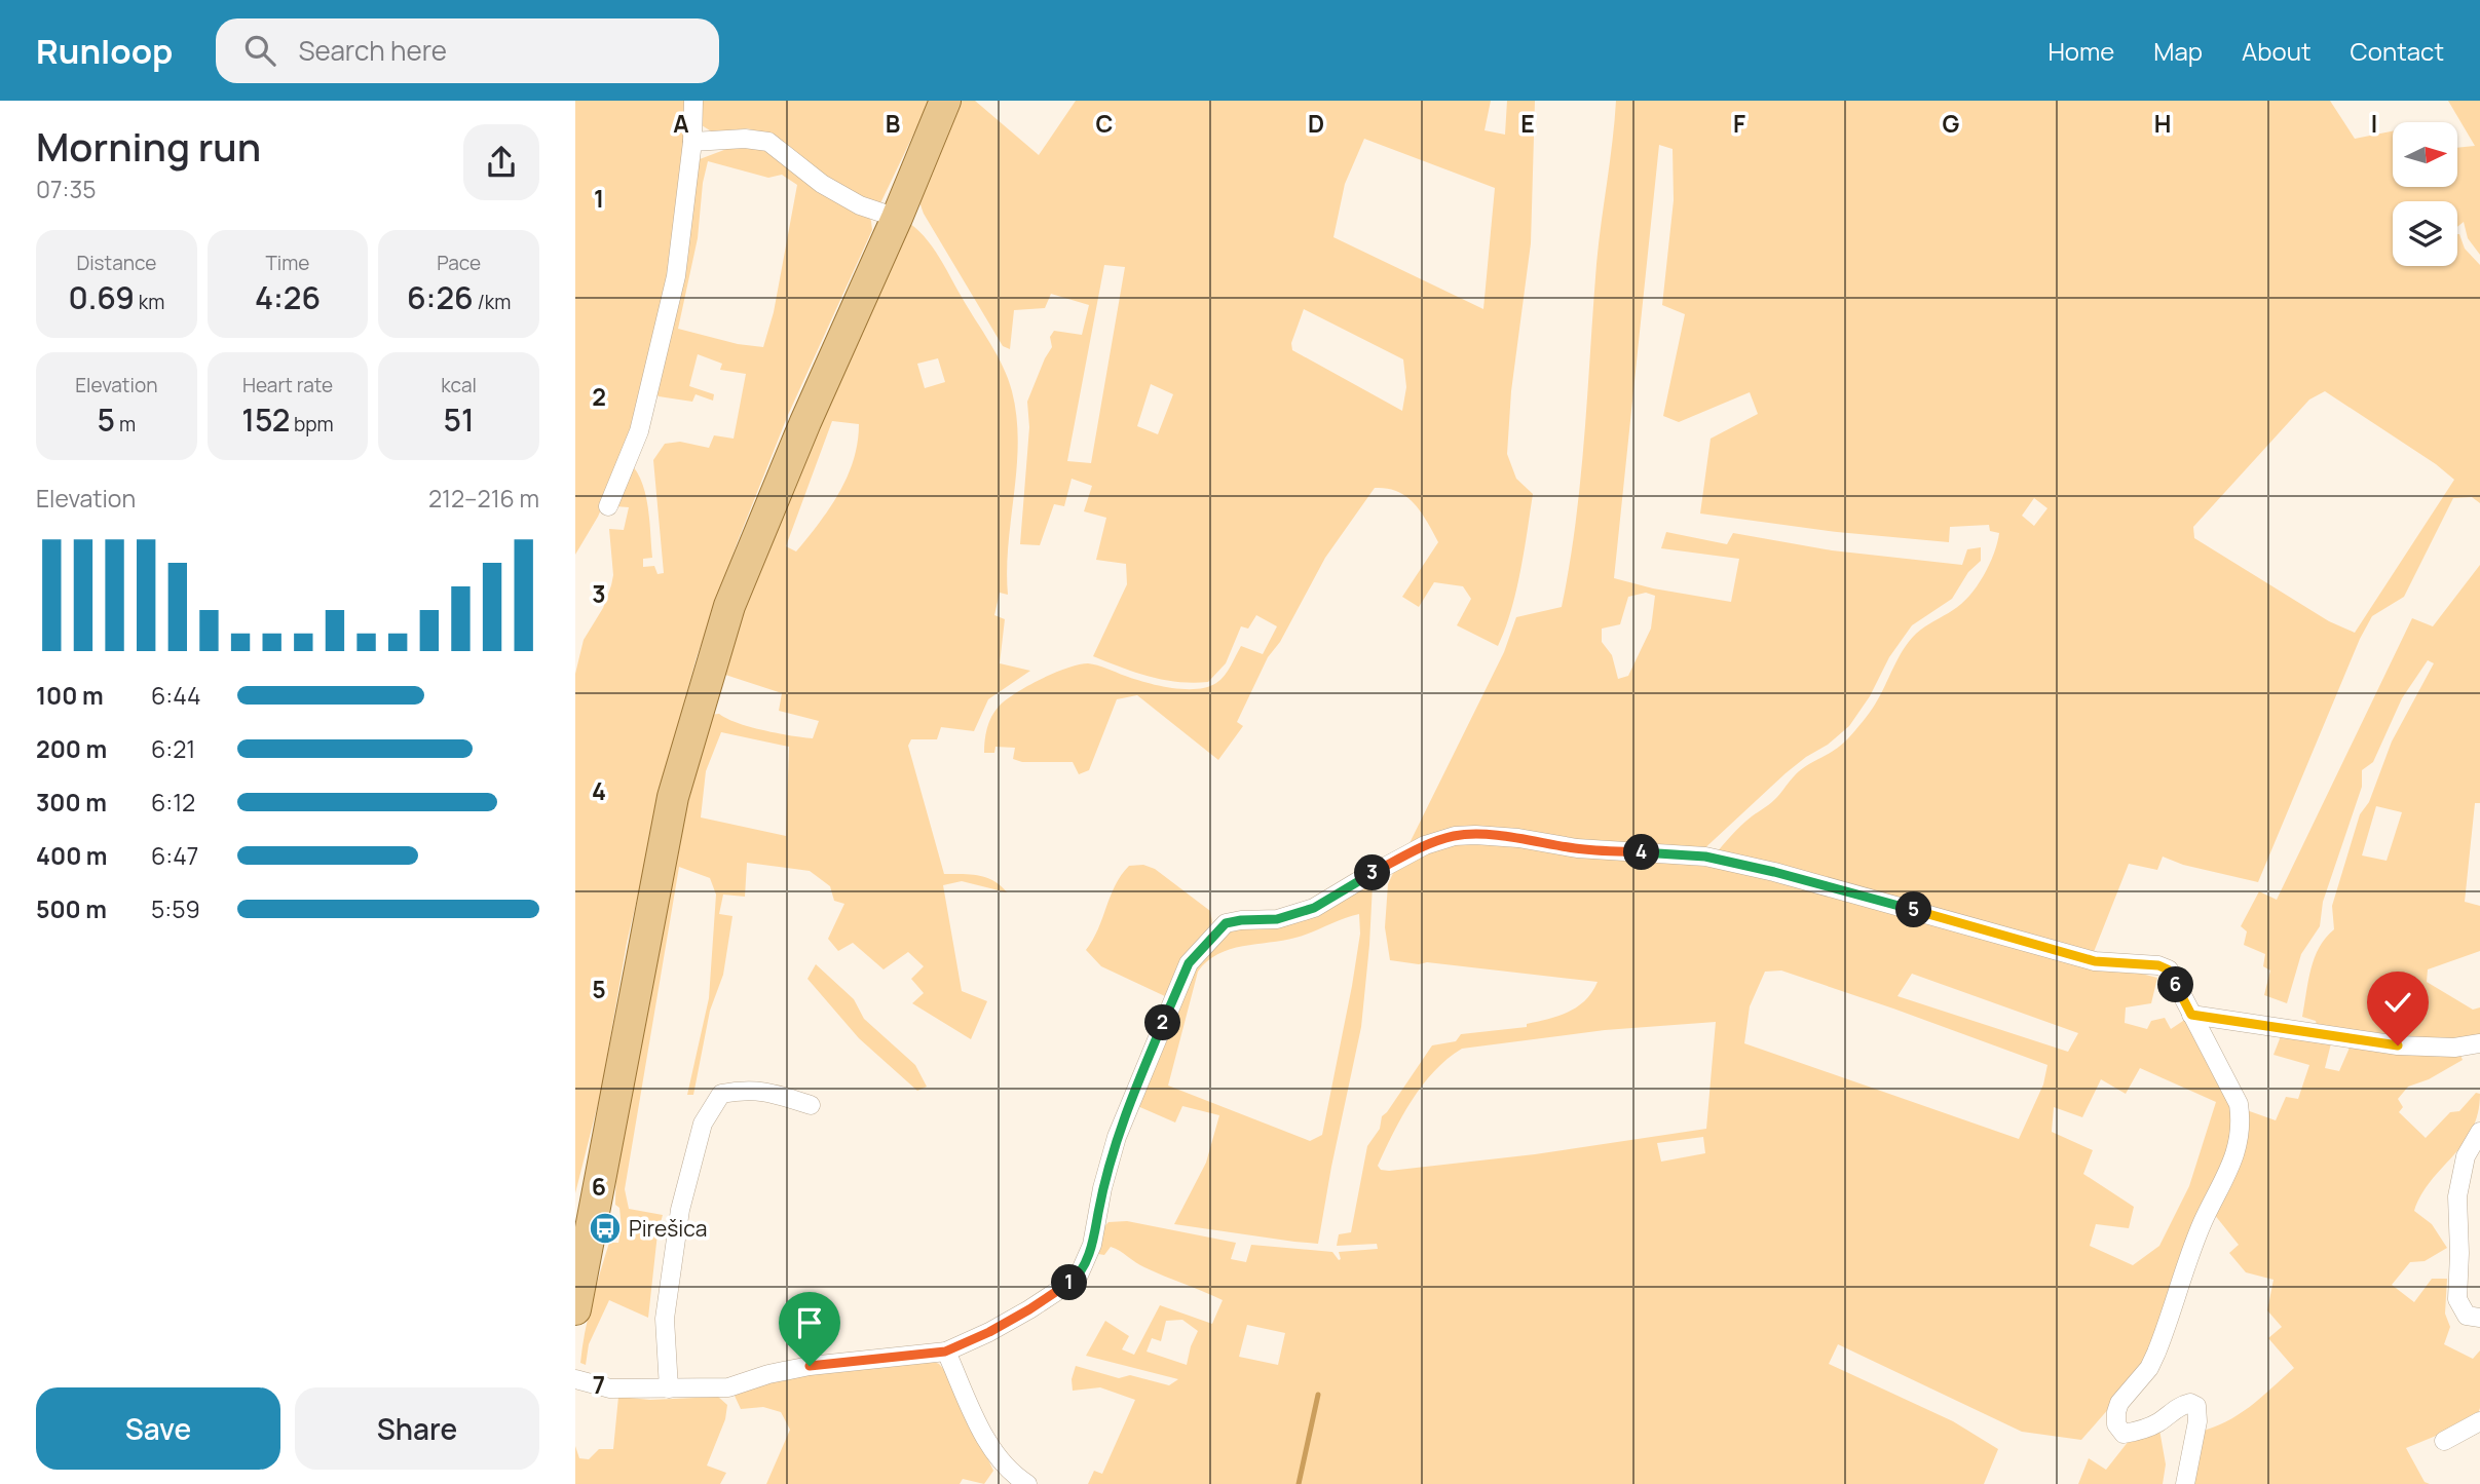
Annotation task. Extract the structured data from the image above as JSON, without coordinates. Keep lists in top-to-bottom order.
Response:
{
  "places": {
    "bus stop": ["Pirešica"]
  },
  "north": "right",
  "page": {
    "header": "Runloop",
    "search": "Search here",
    "nav": [
      "Home",
      "Map",
      "About",
      "Contact"
    ],
    "heading": ["Morning run", "07:35"],
    "stats": [
      ["Distance", "0.69 km"],
      ["Time", "4:26"],
      ["Pace", "6:26 /km"],
      ["Elevation", "5 m"],
      ["Heart rate", "152 bpm"],
      ["kcal", "51"]
    ],
    "chart": ["Elevation", "212–216 m"],
    "list": [
      {
        "name": "100 m",
        "note": "6:44"
      },
      {
        "name": "200 m",
        "note": "6:21"
      },
      {
        "name": "300 m",
        "note": "6:12"
      },
      {
        "name": "400 m",
        "note": "6:47"
      },
      {
        "name": "500 m",
        "note": "5:59"
      }
    ],
    "pins": [
      "4",
      "3",
      "5",
      "6",
      "2",
      "1"
    ],
    "buttons": ["Save", "Share"]
  },
  "grid": {
    "columns": [
      "A",
      "B",
      "C",
      "D",
      "E",
      "F",
      "G",
      "H",
      "I"
    ],
    "rows": [
      "1",
      "2",
      "3",
      "4",
      "5",
      "6",
      "7"
    ]
  }
}
